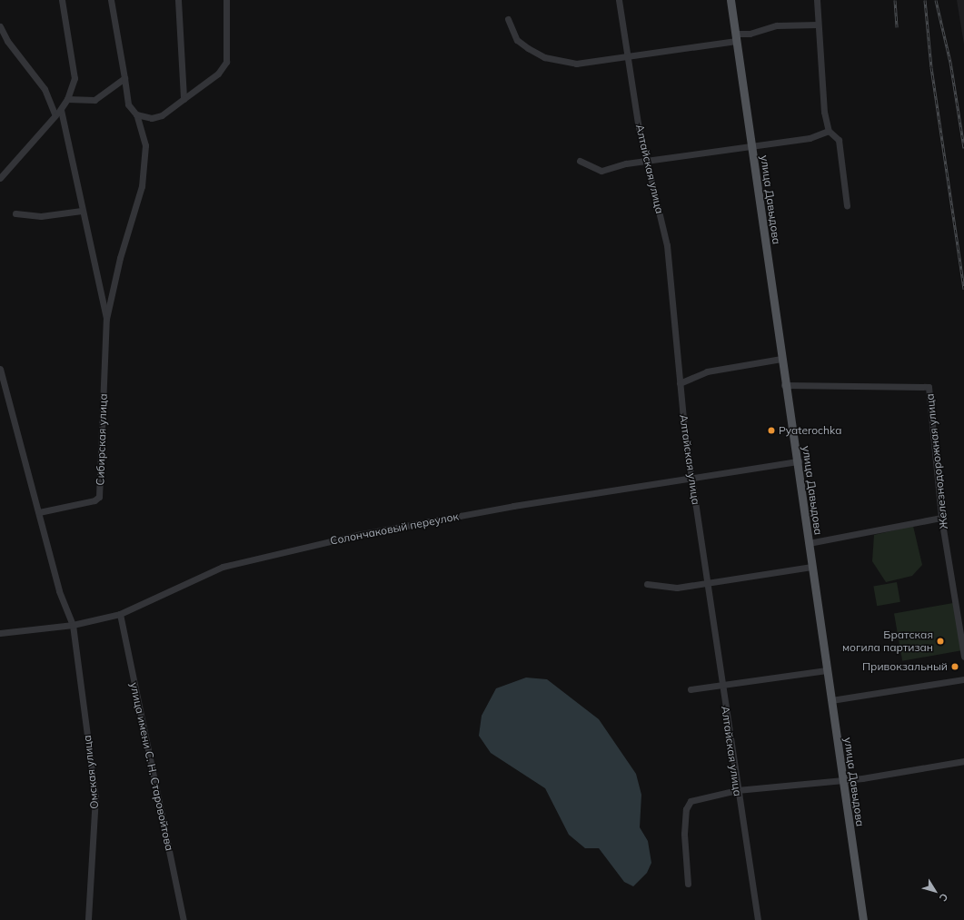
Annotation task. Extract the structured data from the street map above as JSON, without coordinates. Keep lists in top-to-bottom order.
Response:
{
  "streets": {
    "main road": ["улица Давыдова"],
    "street": [
      "Алтайская улица",
      "Сибирская улица",
      "Железнодорожная улица",
      "Солончаковый переулок",
      "улица имени С. Н. Старовойтова",
      "Омская улица"
    ]
  },
  "crossings": [
    ["Алтайская улица", "Солончаковый переулок"],
    ["улица Давыдова", "Железнодорожная улица"],
    ["улица Давыдова", "Солончаковый переулок"],
    ["Солончаковый переулок", "улица имени С. Н. Старовойтова"],
    ["Солончаковый переулок", "Омская улица"]
  ],
  "places": ["Pyaterochka", "Братская могила партизан", "Привокзальный"],
  "north": "bottom right"
}
